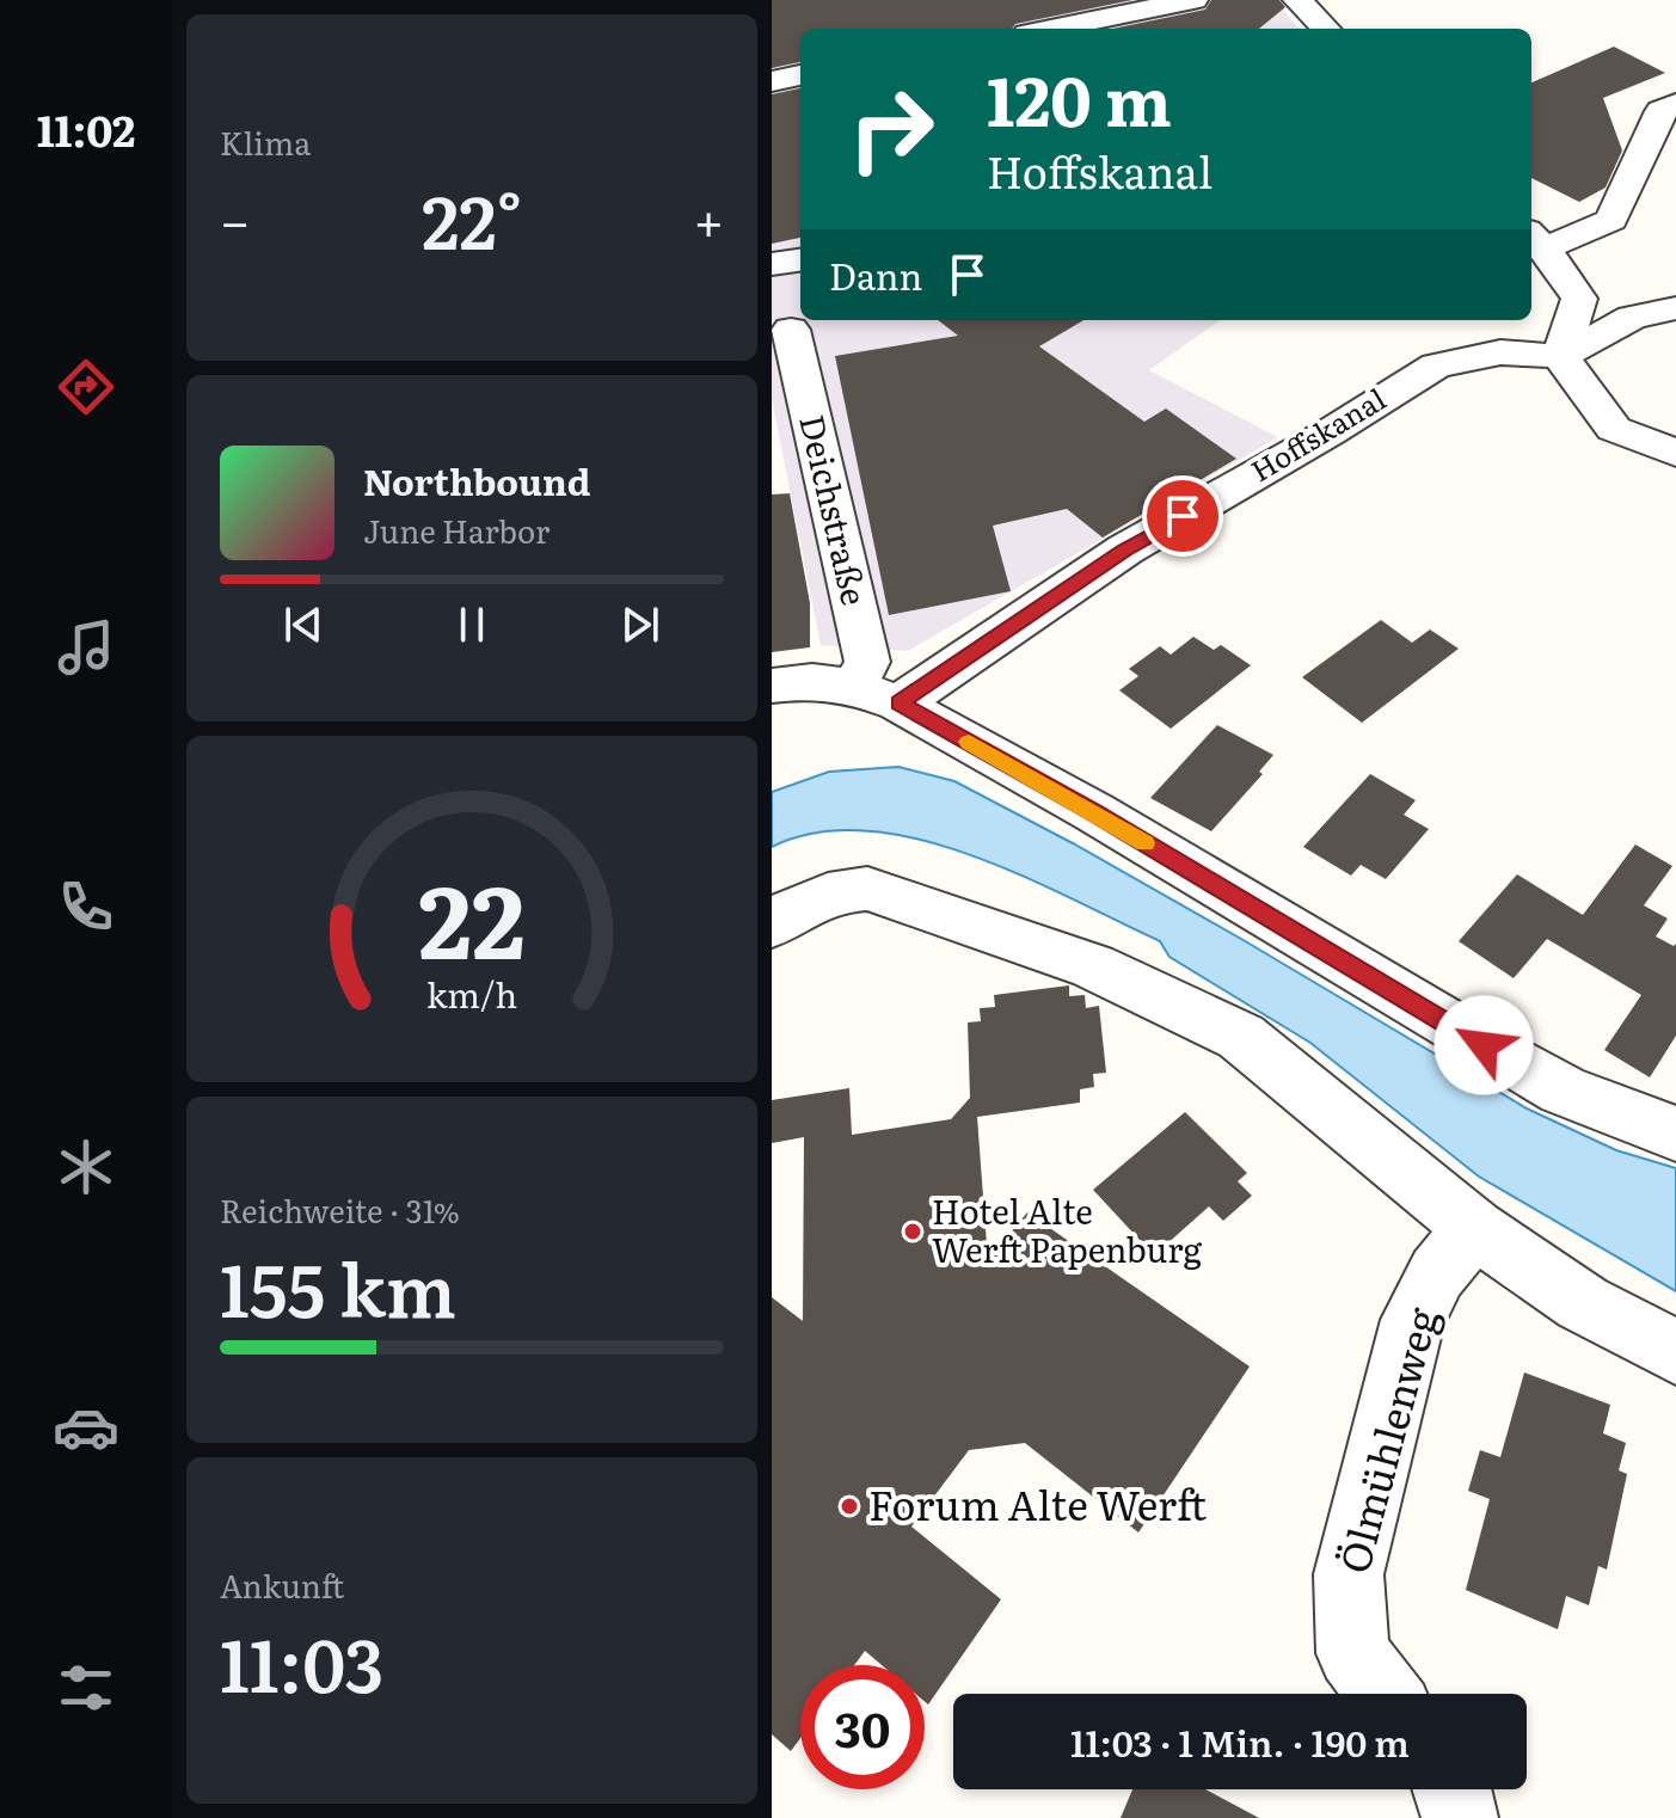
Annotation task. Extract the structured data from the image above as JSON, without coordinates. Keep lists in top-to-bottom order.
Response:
{
  "streets": {
    "street": ["Hoffskanal", "Deichstraße", "Ölmühlenweg"]
  },
  "crossings": [
    ["Hoffskanal", "Deichstraße"]
  ],
  "places": ["Hotel Alte Werft Papenburg", "Forum Alte Werft"],
  "page": {
    "tabs": "11:02",
    "tile": [
      "Klima",
      ["Reichweite · 31%", "155 km"],
      ["Ankunft", "11:03"]
    ],
    "turn": ["120 m", "Hoffskanal"],
    "heat": ["−", "22°", "+"],
    "then": "Dann",
    "song": ["Northbound", "June Harbor"],
    "limit": "30",
    "trip": "11:03 · 1 Min. · 190 m",
    "gauge": ["22", "km/h"]
  }
}
